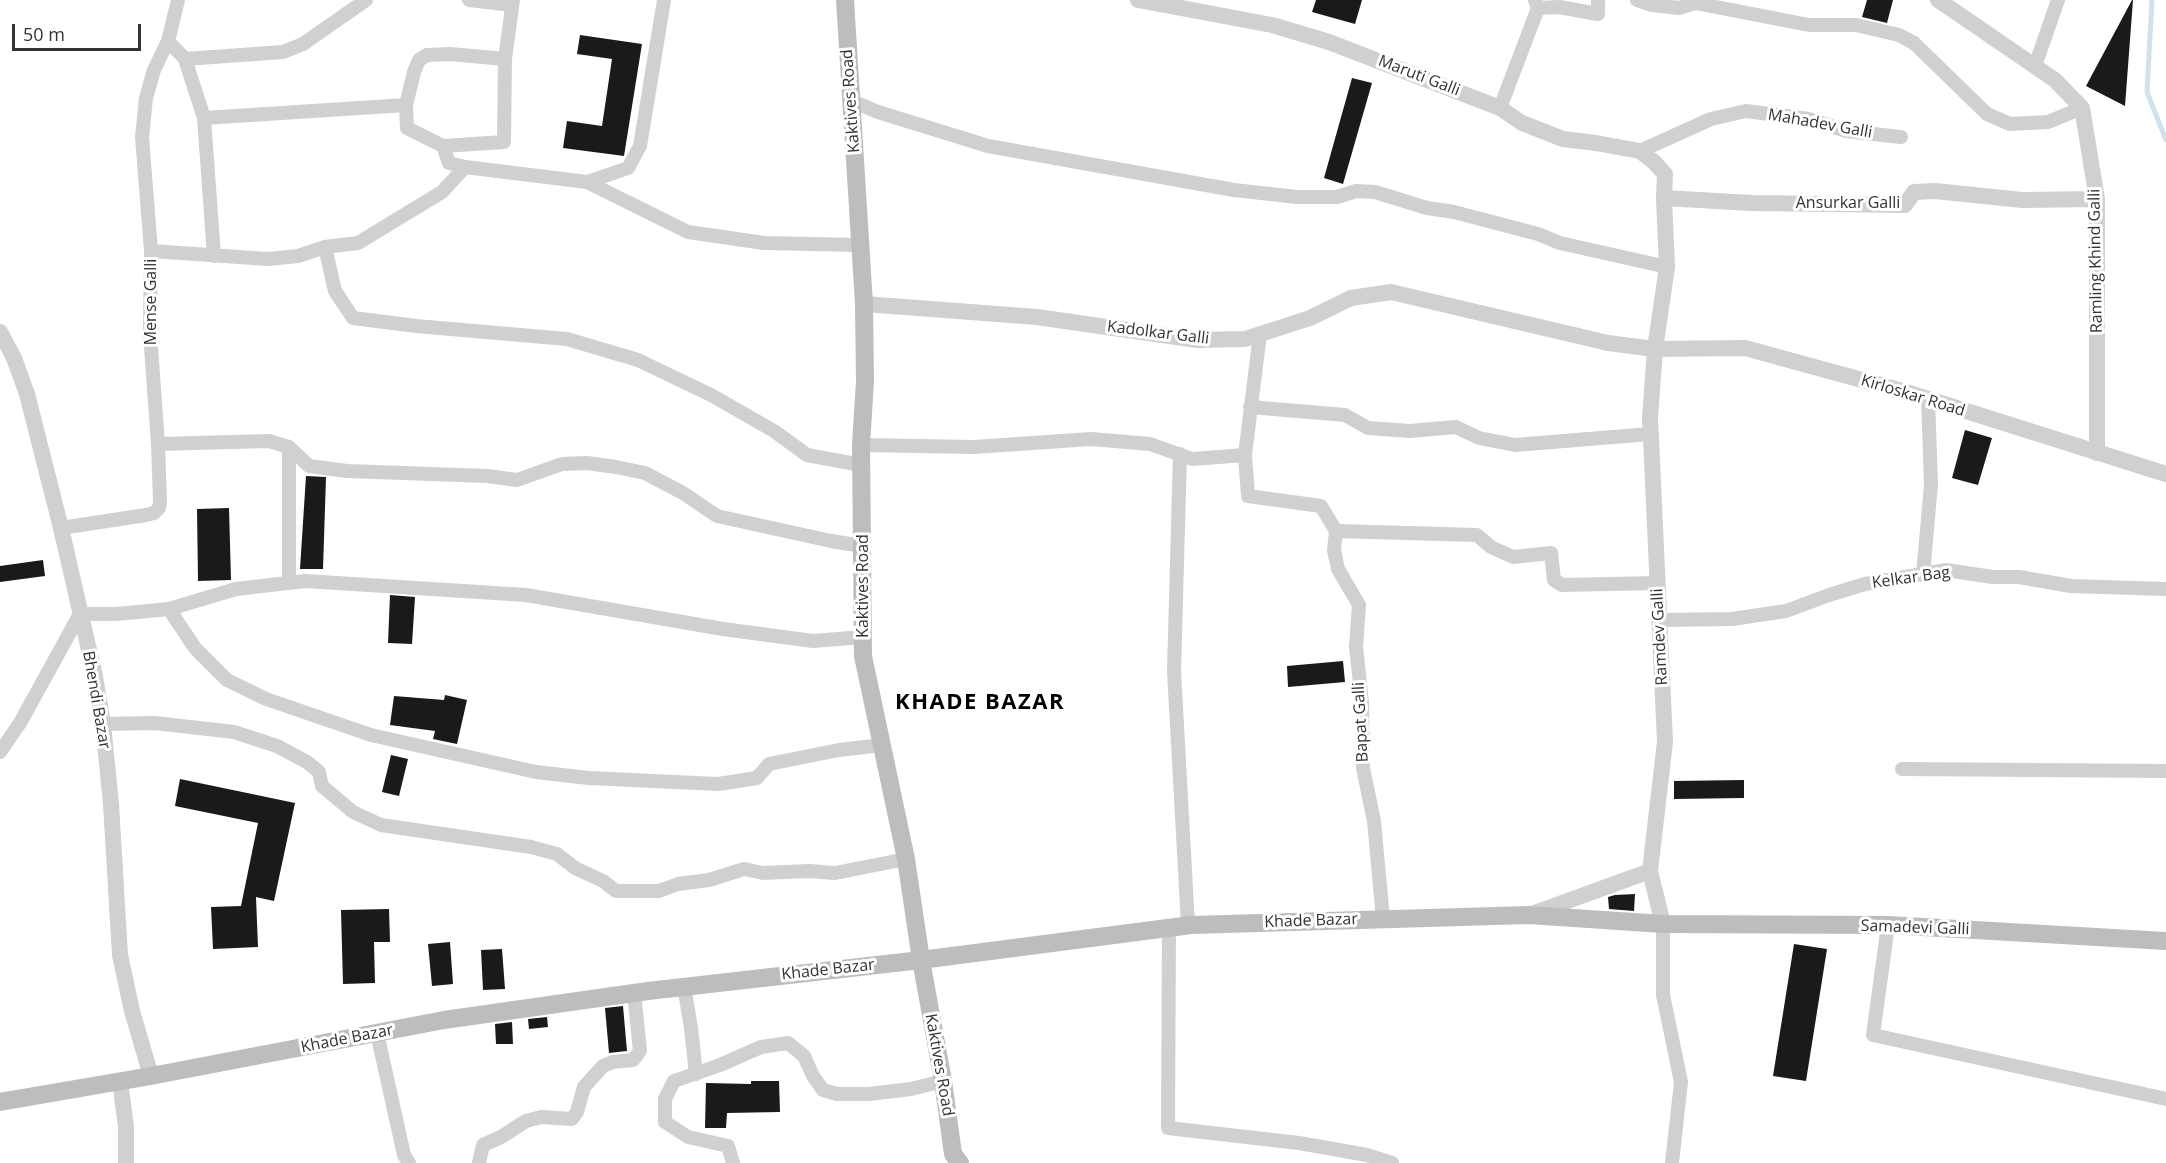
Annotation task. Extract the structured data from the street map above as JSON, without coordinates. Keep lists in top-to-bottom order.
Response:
{
  "streets": {
    "main road": ["Kaktives Road", "Khade Bazar", "Samadevi Galli"],
    "street": [
      "Maruti Galli",
      "Mahadev Galli",
      "Ansurkar Galli",
      "Ramling Khind Galli",
      "Mense Galli",
      "Kadolkar Galli",
      "Kirloskar Road",
      "Kelkar Bag",
      "Ramdev Galli",
      "Bhendi Bazar",
      "Bapat Galli"
    ]
  },
  "crossings": [
    ["Maruti Galli", "Mahadev Galli"],
    ["Kaktives Road", "Kadolkar Galli"],
    ["Kaktives Road", "Khade Bazar"],
    ["Ansurkar Galli", "Ramling Khind Galli"],
    ["Ansurkar Galli", "Ramdev Galli"],
    ["Ramling Khind Galli", "Kirloskar Road"],
    ["Mense Galli", "Bhendi Bazar"],
    ["Kadolkar Galli", "Kirloskar Road"],
    ["Kadolkar Galli", "Ramdev Galli"],
    ["Kirloskar Road", "Ramdev Galli"],
    ["Kelkar Bag", "Ramdev Galli"],
    ["Ramdev Galli", "Khade Bazar"],
    ["Ramdev Galli", "Samadevi Galli"],
    ["Bhendi Bazar", "Khade Bazar"],
    ["Bapat Galli", "Khade Bazar"],
    ["Khade Bazar", "Samadevi Galli"]
  ],
  "districts": ["KHADE BAZAR"],
  "scale_bar": "50 m"
}
